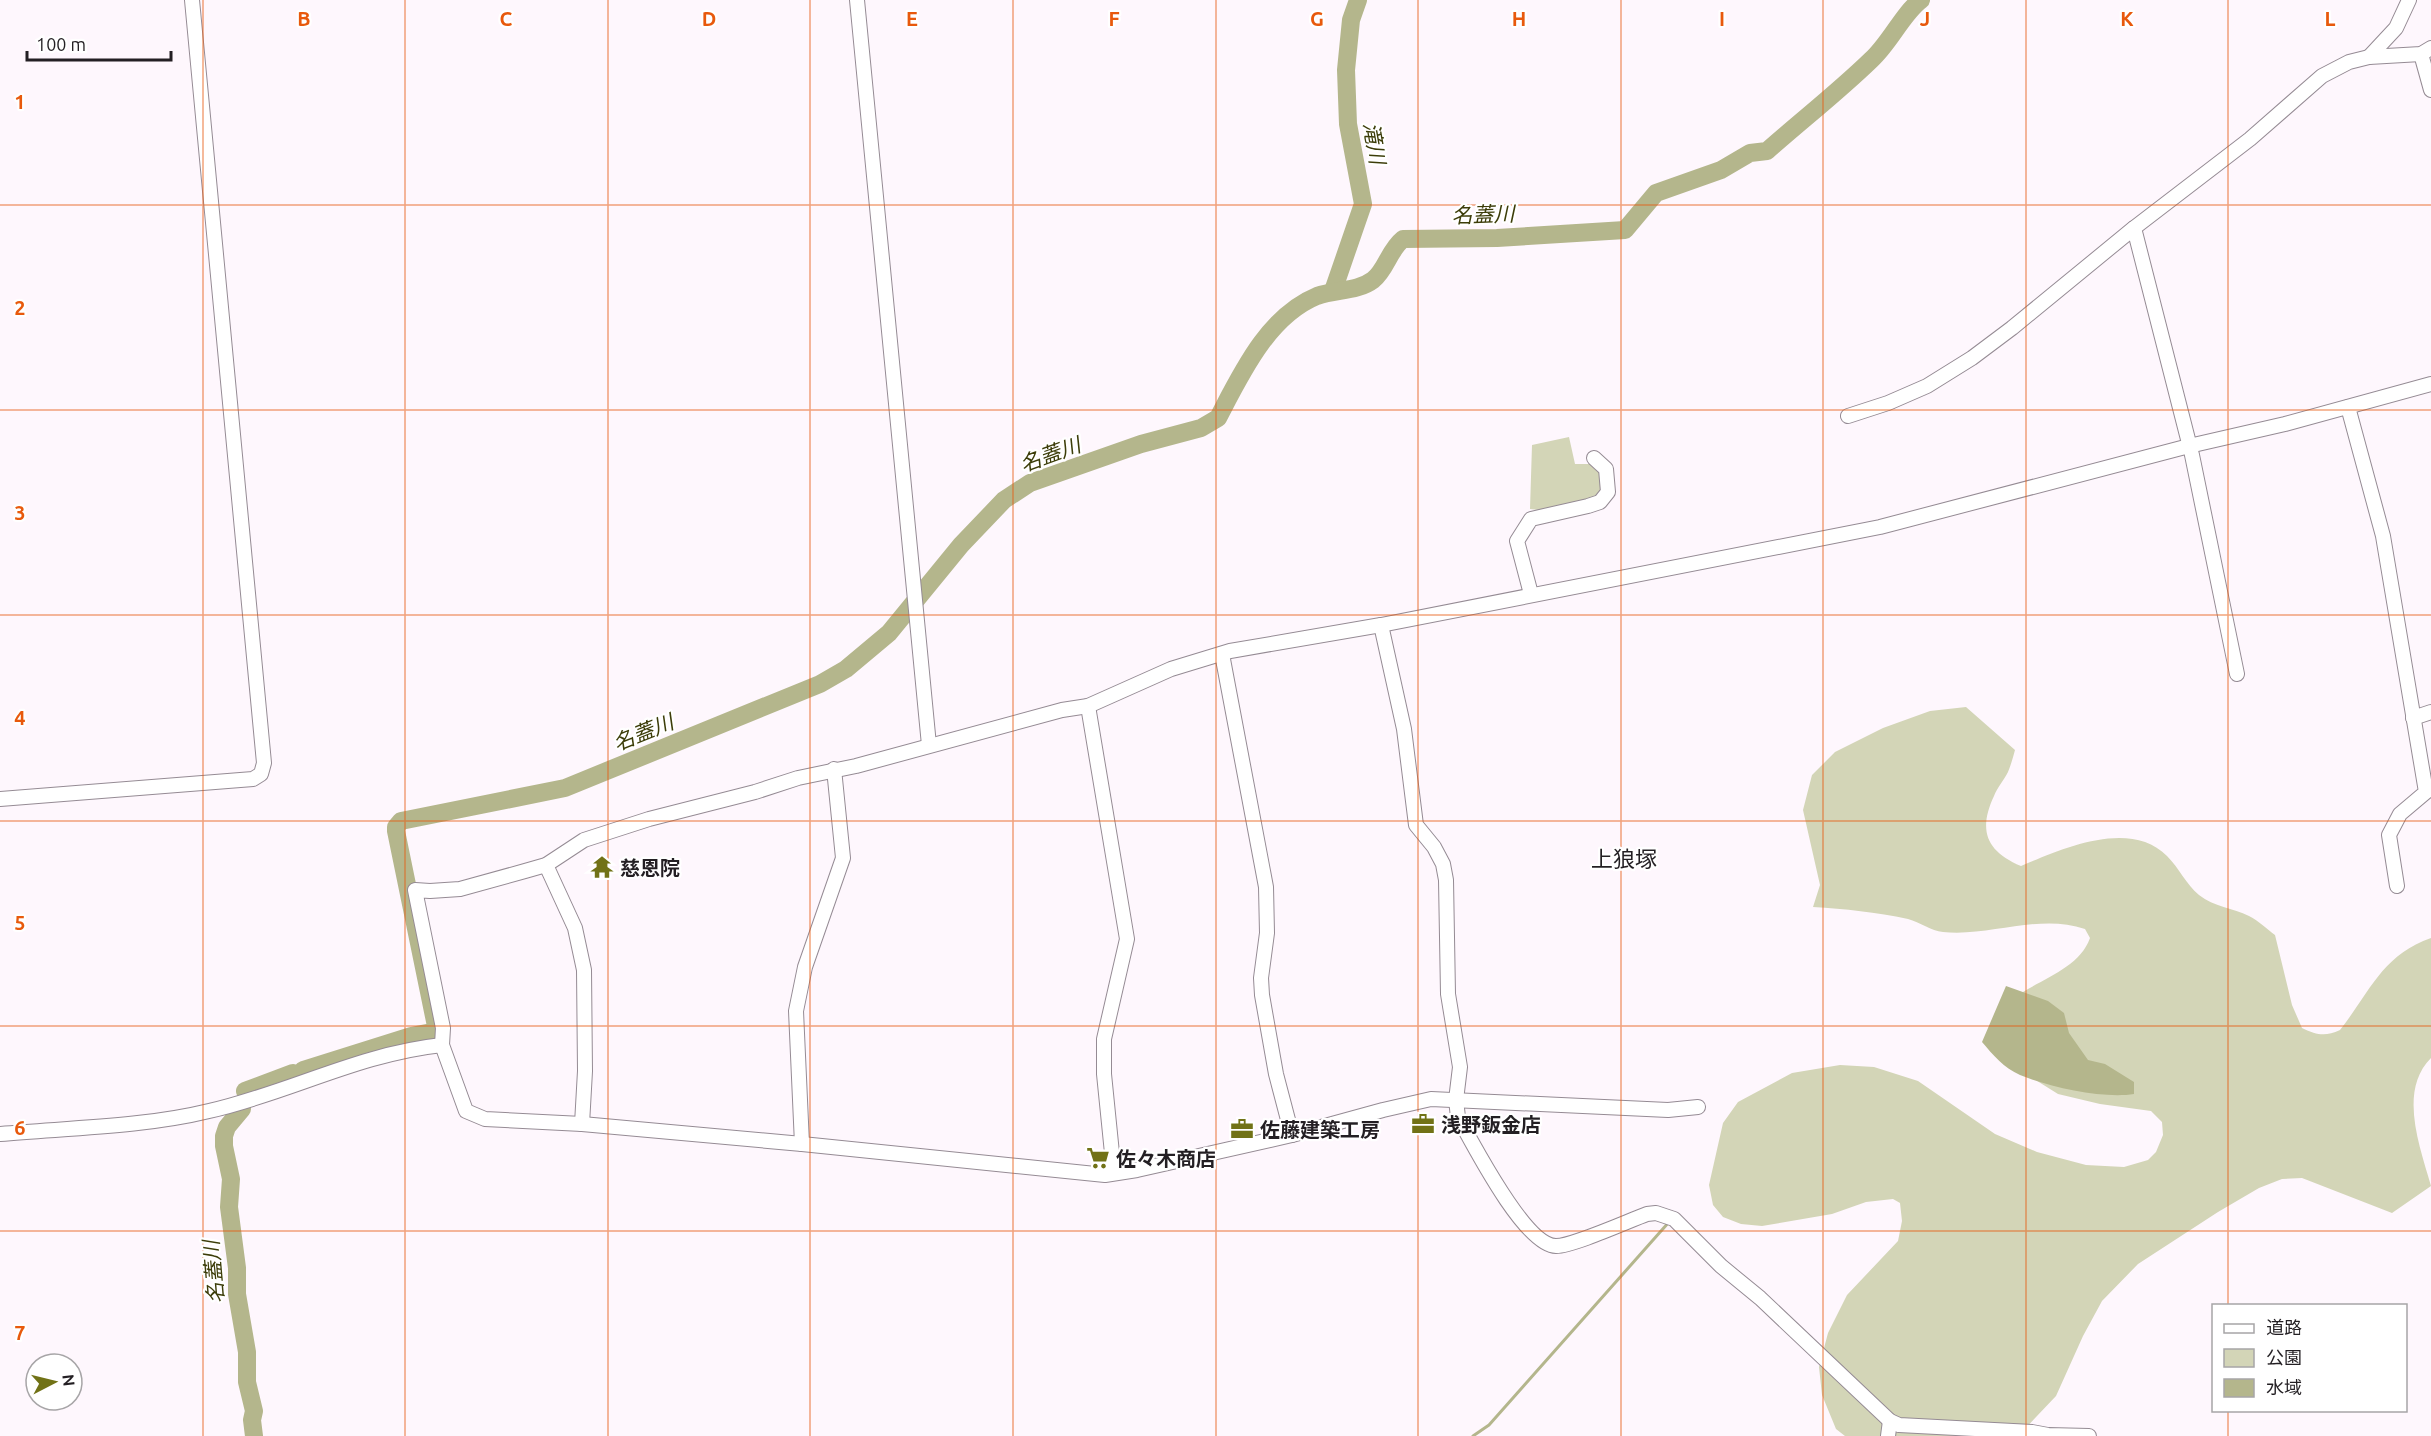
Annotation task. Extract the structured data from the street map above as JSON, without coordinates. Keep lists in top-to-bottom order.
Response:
{
  "districts": ["上狼塚"],
  "water": ["滝川", "名蓋川"],
  "places": {
    "temple": ["慈恩院"],
    "office": ["浅野鈑金店", "佐藤建築工房"],
    "supermarket": ["佐々木商店"]
  },
  "legend": ["道路", "公園", "水域"],
  "scale_bar": "100 m",
  "north": "right",
  "grid": {
    "columns": [
      "B",
      "C",
      "D",
      "E",
      "F",
      "G",
      "H",
      "I",
      "J",
      "K",
      "L"
    ],
    "rows": [
      "1",
      "2",
      "3",
      "4",
      "5",
      "6",
      "7"
    ]
  }
}
